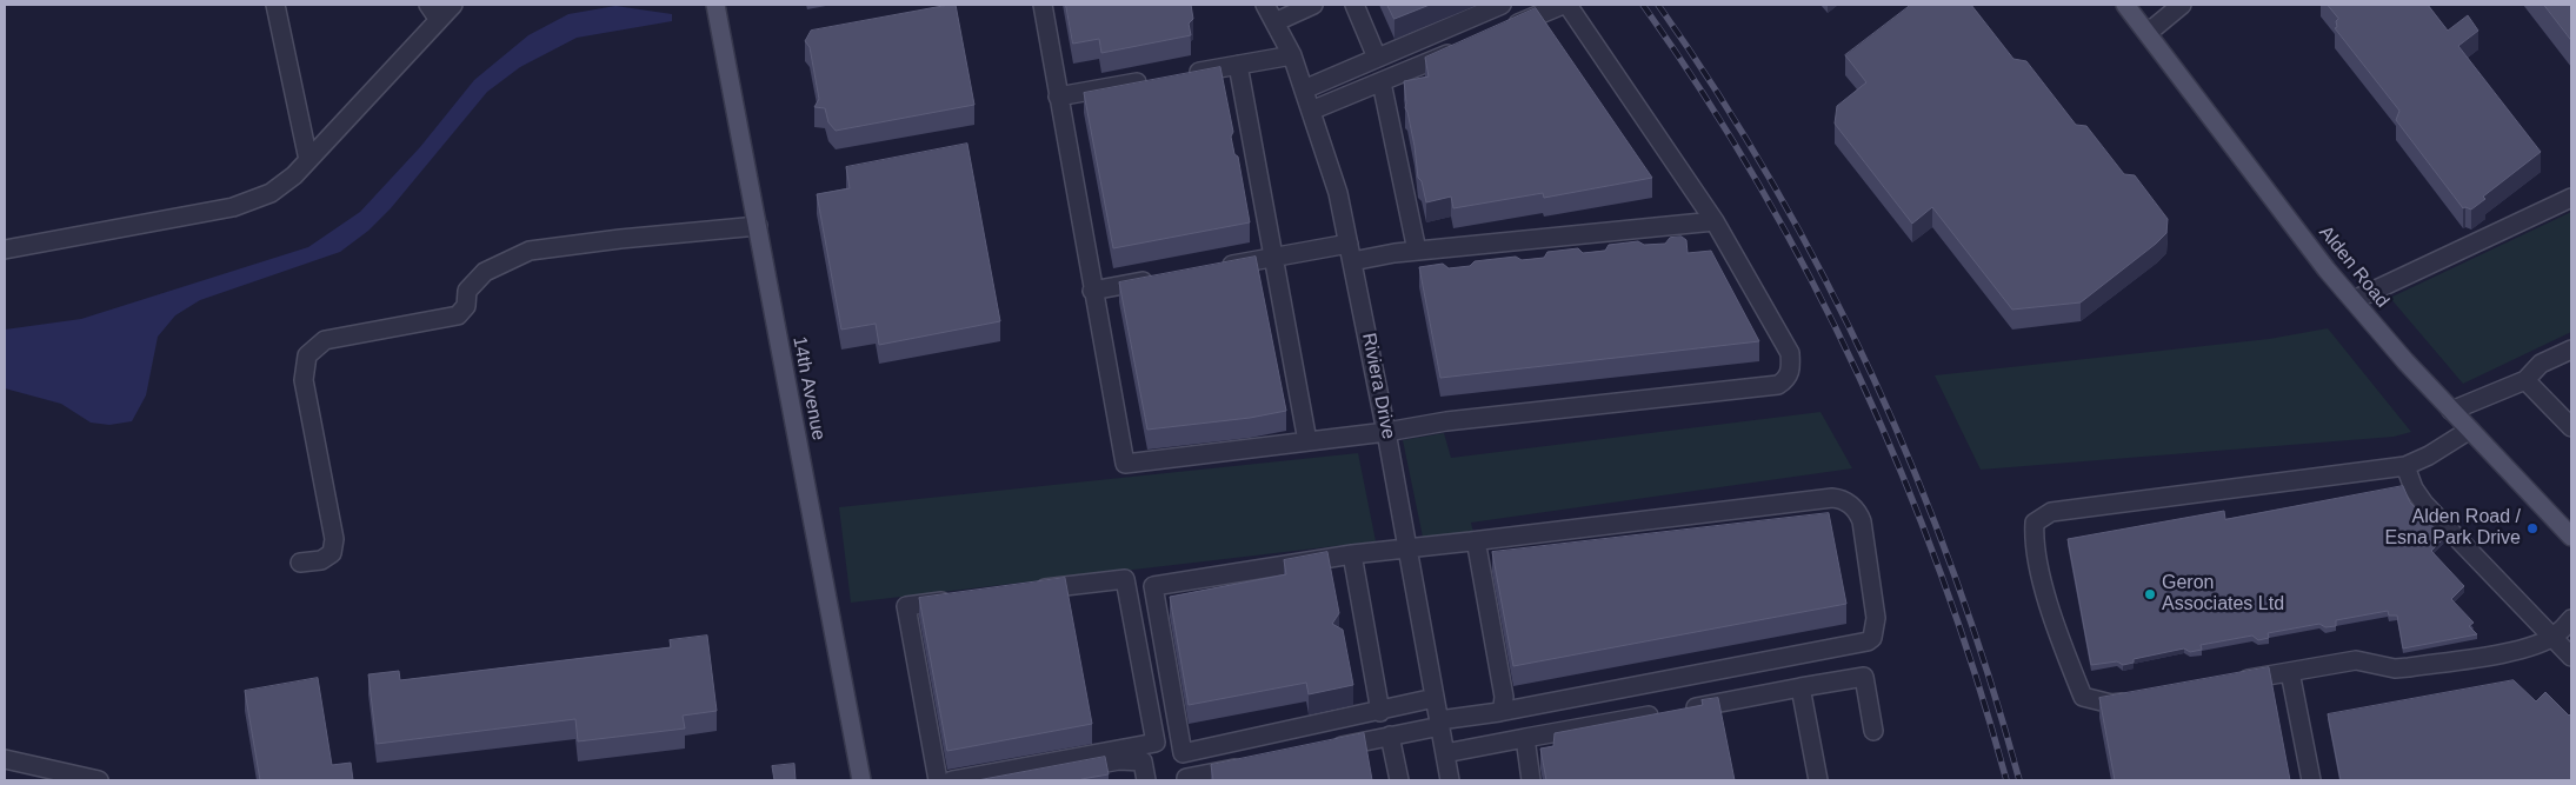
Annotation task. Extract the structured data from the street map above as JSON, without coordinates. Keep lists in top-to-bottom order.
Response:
{
  "streets": {
    "main road": ["Alden Road", "14th Avenue"],
    "street": ["Riviera Drive"]
  },
  "places": ["Alden Road / Esna Park Drive", "Geron Associates Ltd"]
}
